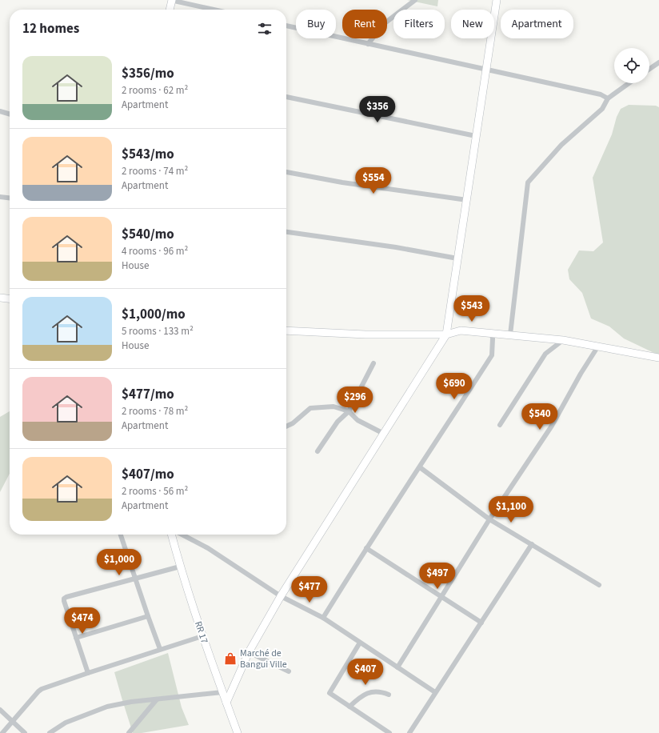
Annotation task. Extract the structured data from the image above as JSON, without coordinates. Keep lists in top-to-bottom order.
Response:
{
  "streets": {
    "street": ["RR 17"]
  },
  "places": {
    "shop": ["Marché de Bangui Ville"]
  },
  "page": {
    "chip": [
      "Buy",
      "Rent",
      "Filters",
      "New",
      "Apartment"
    ],
    "heading": "12 homes",
    "list": [
      {
        "name": "$356/mo",
        "note": "2 rooms · 62 m² · Apartment"
      },
      {
        "name": "$543/mo",
        "note": "2 rooms · 74 m² · Apartment"
      },
      {
        "name": "$540/mo",
        "note": "4 rooms · 96 m² · House"
      },
      {
        "name": "$1,000/mo",
        "note": "5 rooms · 133 m² · House"
      },
      {
        "name": "$477/mo",
        "note": "2 rooms · 78 m² · Apartment"
      },
      {
        "name": "$407/mo",
        "note": "2 rooms · 56 m² · Apartment"
      }
    ],
    "price": [
      "$356",
      "$554",
      "$543",
      "$690",
      "$296",
      "$540",
      "$1,100",
      "$1,000",
      "$497",
      "$477",
      "$474",
      "$407"
    ]
  }
}
